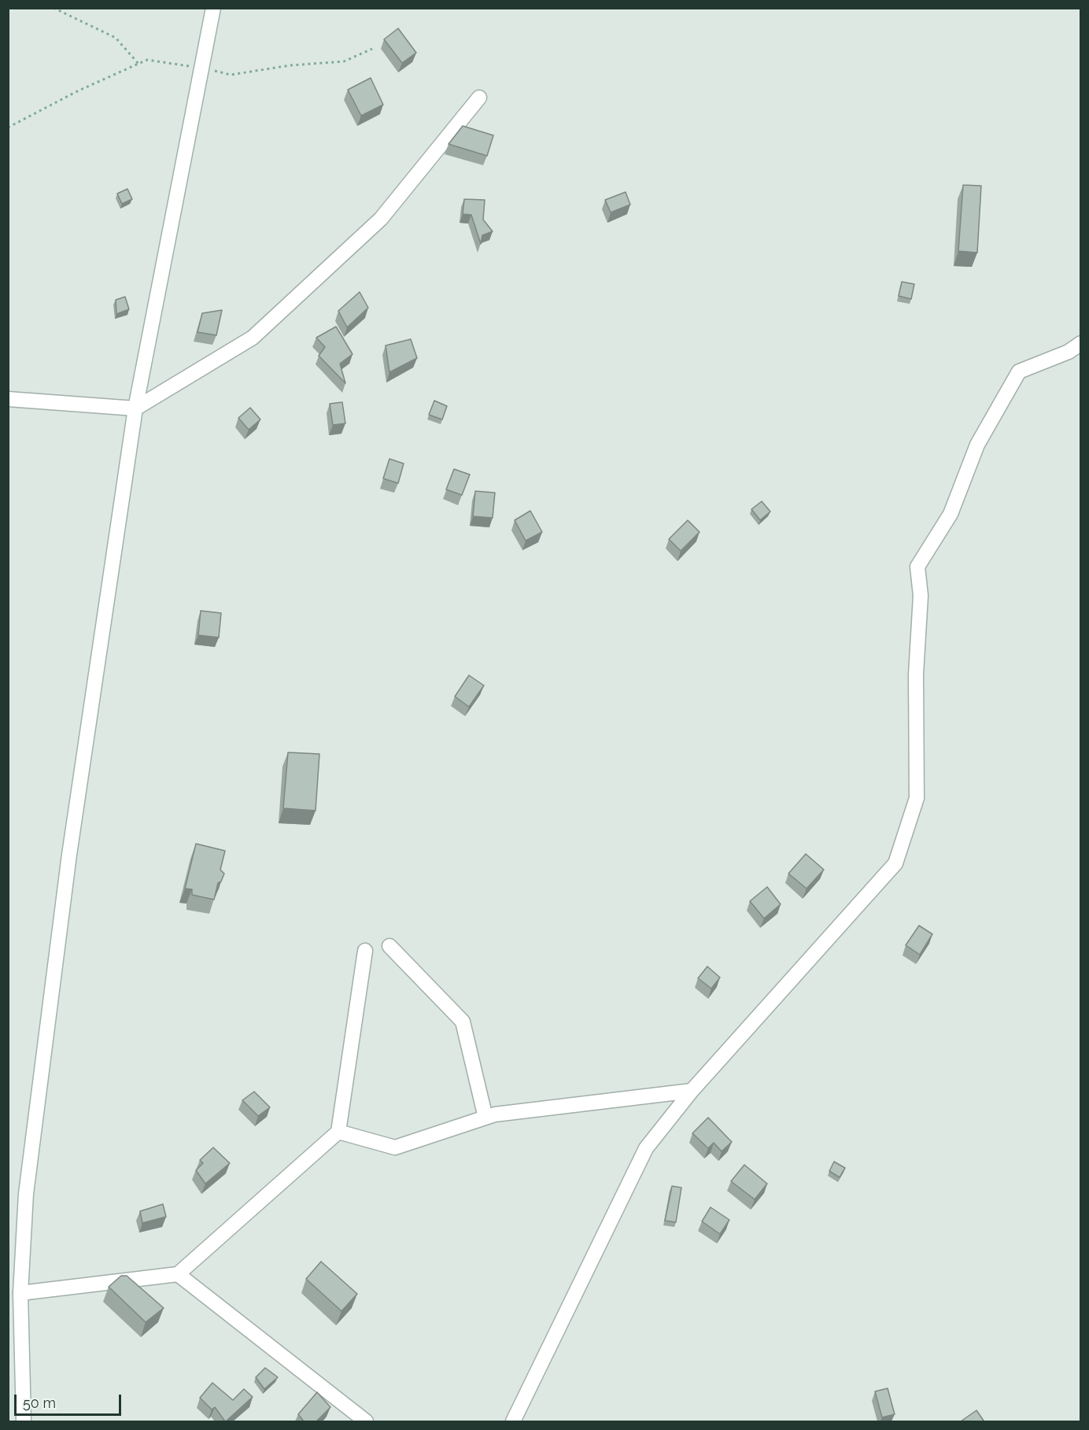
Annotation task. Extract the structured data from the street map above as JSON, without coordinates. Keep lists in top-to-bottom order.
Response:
{
  "scale_bar": "50 m"
}
